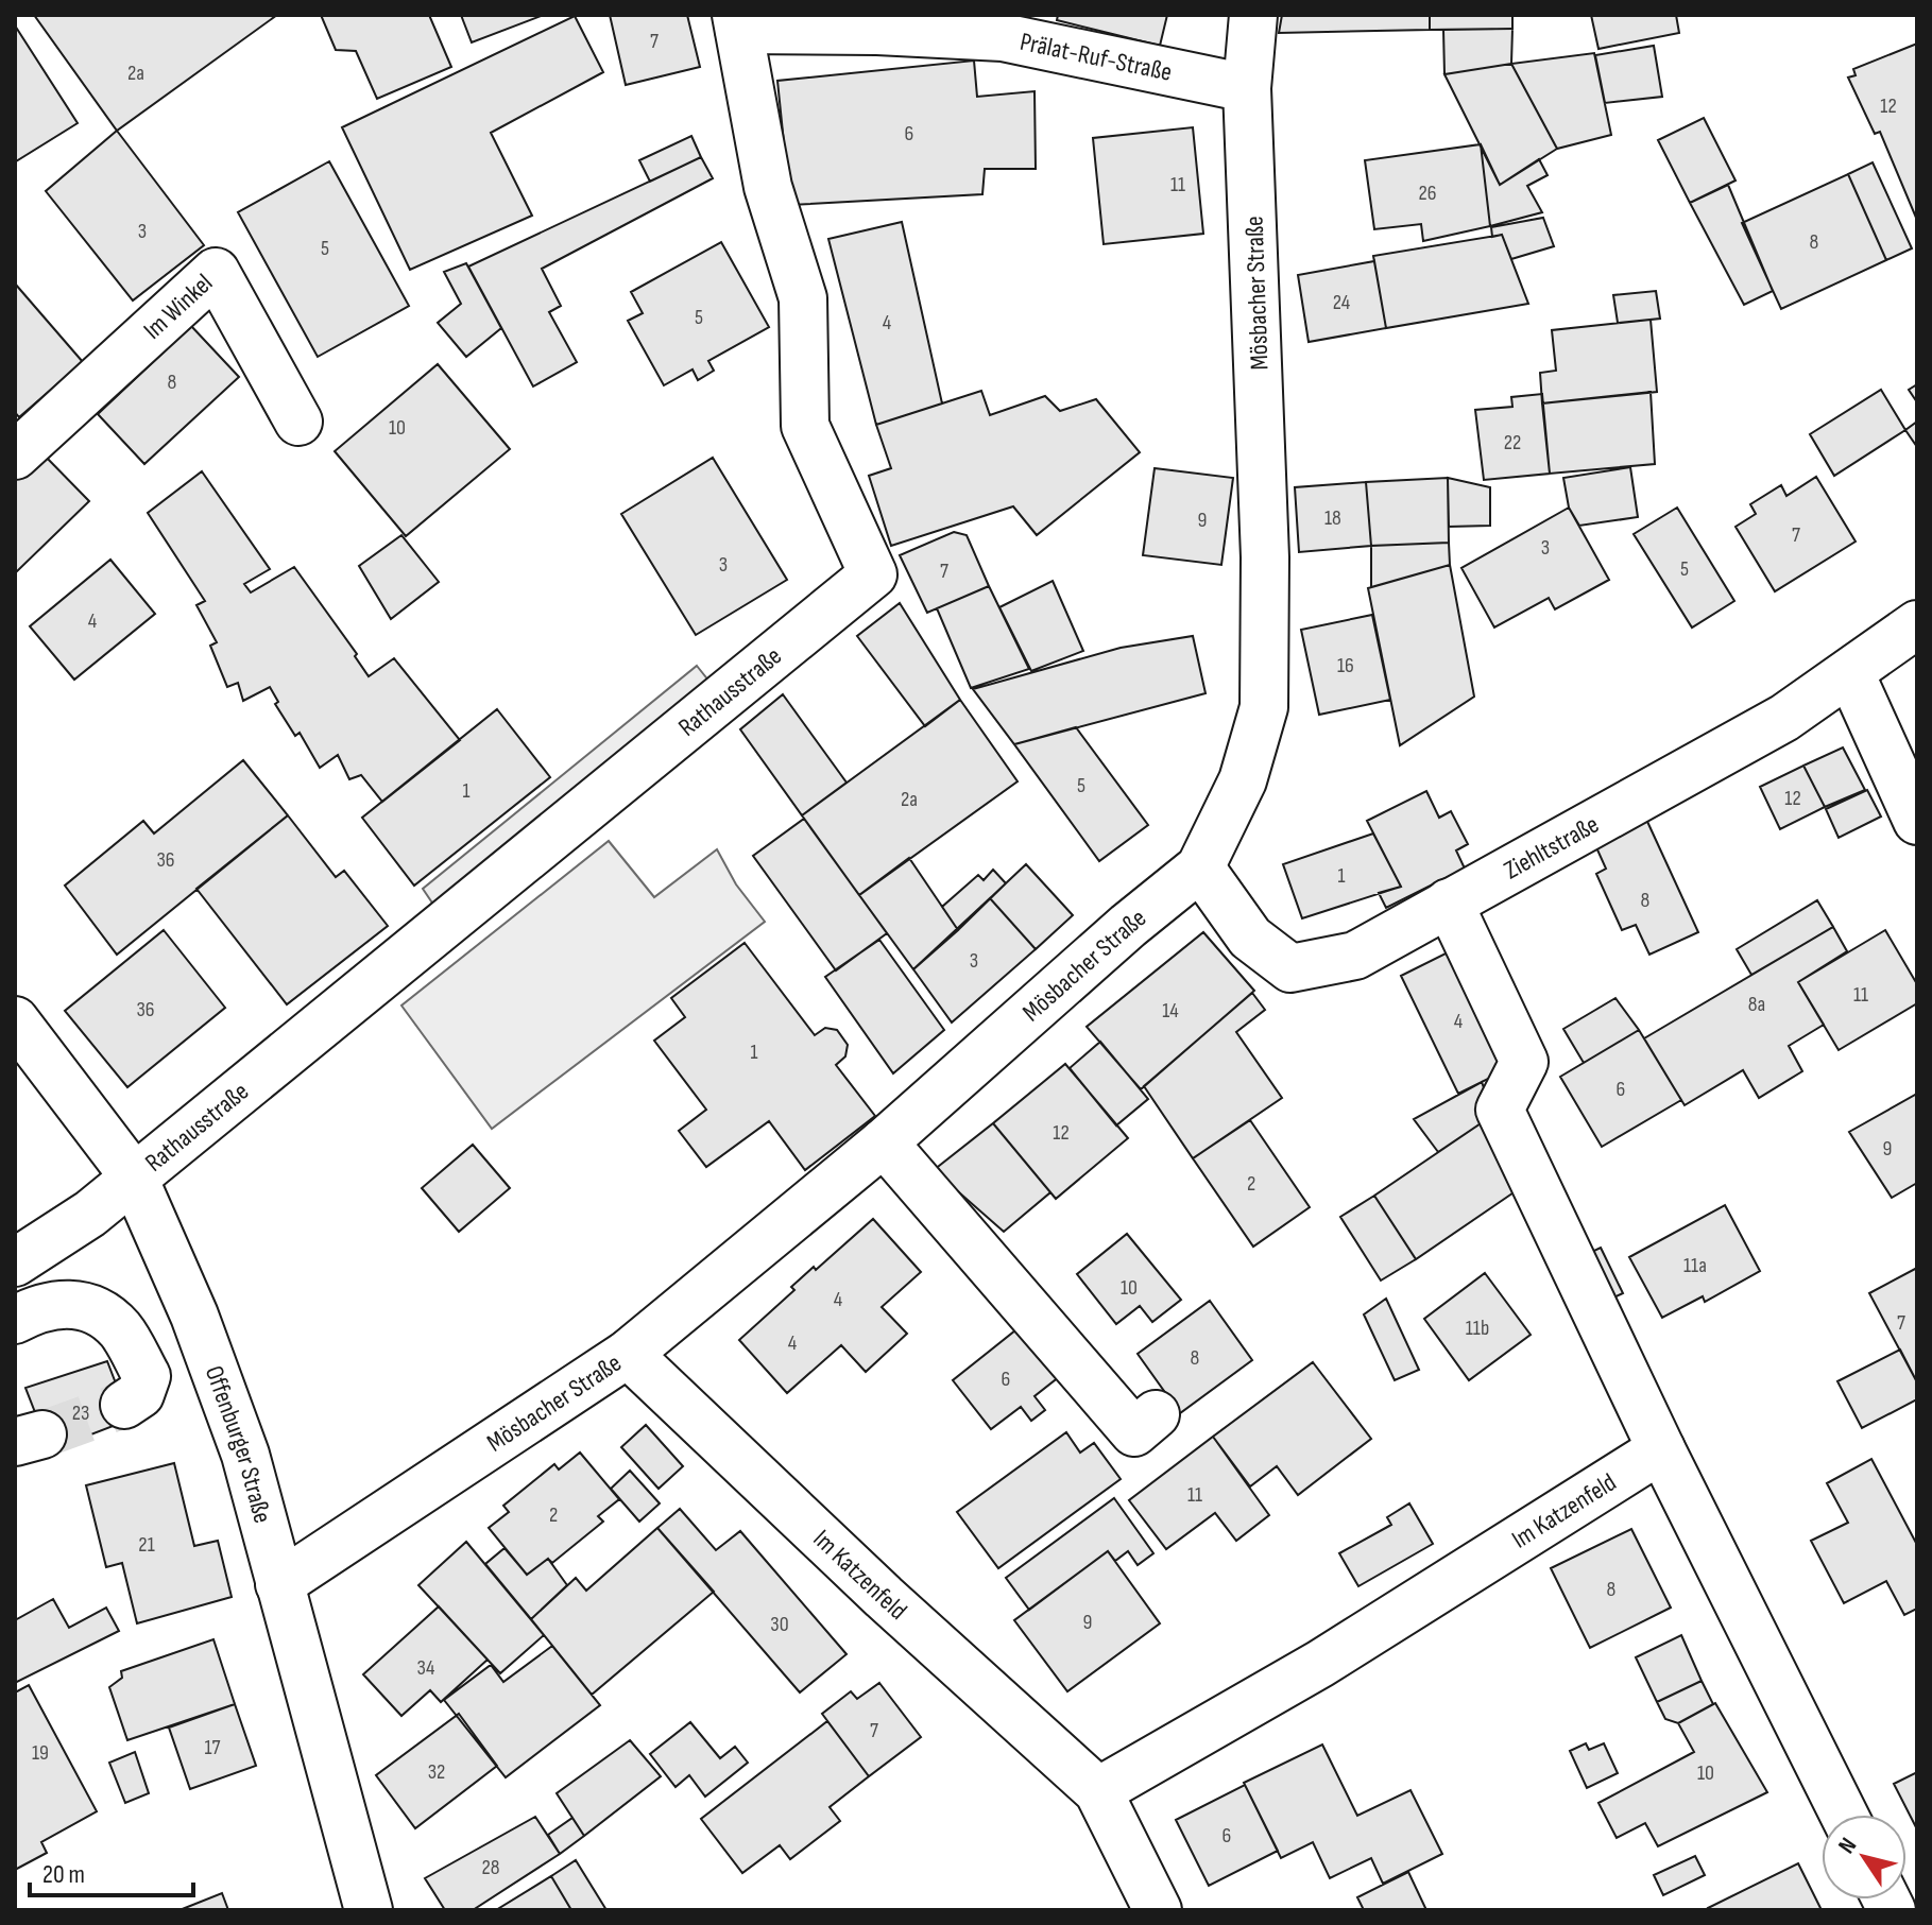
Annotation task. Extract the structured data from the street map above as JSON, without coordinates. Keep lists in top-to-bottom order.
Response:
{
  "streets": {
    "street": [
      "Prälat-Ruf-Straße",
      "Mösbacher Straße",
      "Im Winkel",
      "Rathausstraße",
      "Ziehltstraße",
      "Offenburger Straße",
      "Im Katzenfeld"
    ]
  },
  "crossings": [
    ["Prälat-Ruf-Straße", "Mösbacher Straße"],
    ["Prälat-Ruf-Straße", "Rathausstraße"],
    ["Mösbacher Straße", "Ziehltstraße"],
    ["Mösbacher Straße", "Offenburger Straße"],
    ["Mösbacher Straße", "Im Katzenfeld"],
    ["Rathausstraße", "Offenburger Straße"]
  ],
  "house_numbers": [
    "7",
    "2a",
    "12",
    "6",
    "11",
    "26",
    "3",
    "8",
    "5",
    "24",
    "5",
    "4",
    "8",
    "10",
    "22",
    "18",
    "9",
    "7",
    "3",
    "3",
    "5",
    "7",
    "4",
    "16",
    "5",
    "1",
    "12",
    "2a",
    "36",
    "1",
    "8",
    "3",
    "11",
    "8a",
    "36",
    "14",
    "4",
    "1",
    "6",
    "12",
    "9",
    "2",
    "11a",
    "10",
    "4",
    "7",
    "11b",
    "4",
    "8",
    "6",
    "23",
    "11",
    "2",
    "21",
    "8",
    "9",
    "30",
    "34",
    "7",
    "17",
    "19",
    "32",
    "10",
    "6",
    "28"
  ],
  "scale_bar": "20 m",
  "north": "top left"
}
